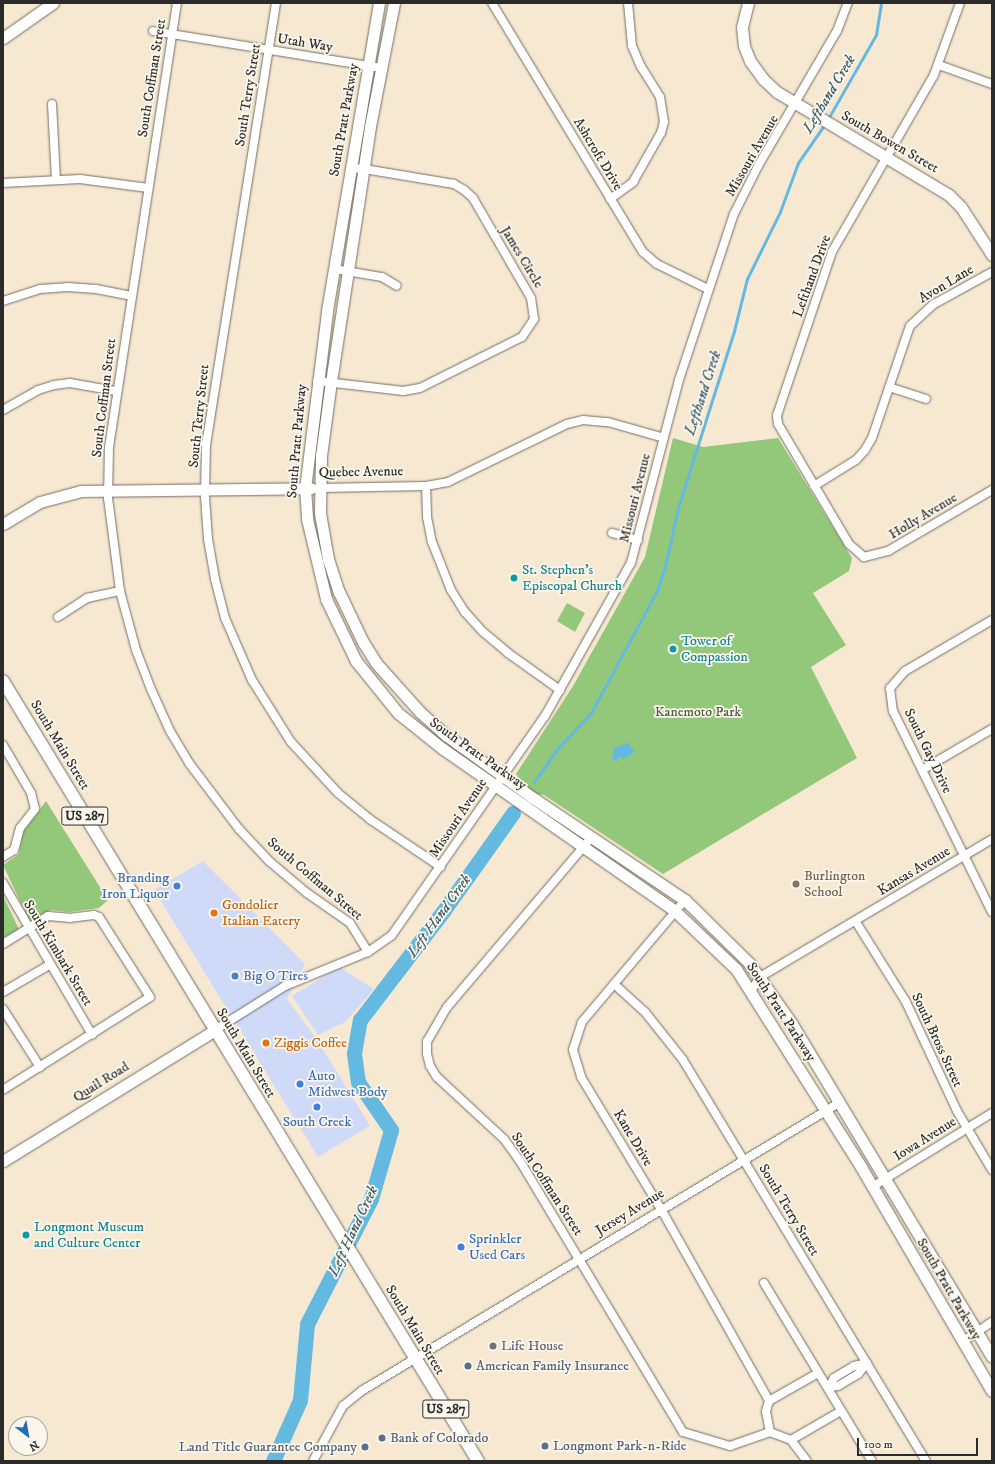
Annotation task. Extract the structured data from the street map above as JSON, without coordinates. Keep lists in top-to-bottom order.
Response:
{
  "streets": {
    "main road": ["South Main Street", "US 287"],
    "street": [
      "Utah Way",
      "South Coffman Street",
      "South Terry Street",
      "South Pratt Parkway",
      "South Bowen Street",
      "Ashcroft Drive",
      "Missouri Avenue",
      "James Circle",
      "Lefthand Drive",
      "Avon Lane",
      "Quebec Avenue",
      "Holly Avenue",
      "South Gay Drive",
      "Kansas Avenue",
      "South Kimbark Street",
      "South Bross Street",
      "Quail Road",
      "Kane Drive",
      "Iowa Avenue",
      "Jersey Avenue"
    ]
  },
  "crossings": [
    ["Utah Way", "South Coffman Street"],
    ["Utah Way", "South Terry Street"],
    ["Utah Way", "South Pratt Parkway"],
    ["South Coffman Street", "South Pratt Parkway"],
    ["South Coffman Street", "Missouri Avenue"],
    ["South Coffman Street", "Quebec Avenue"],
    ["South Coffman Street", "Jersey Avenue"],
    ["South Terry Street", "Missouri Avenue"],
    ["South Terry Street", "Quebec Avenue"],
    ["South Terry Street", "Kane Drive"],
    ["South Terry Street", "Jersey Avenue"],
    ["South Pratt Parkway", "Missouri Avenue"],
    ["South Pratt Parkway", "James Circle"],
    ["South Pratt Parkway", "Quebec Avenue"],
    ["South Pratt Parkway", "Kansas Avenue"],
    ["South Pratt Parkway", "Kane Drive"],
    ["South Pratt Parkway", "Iowa Avenue"],
    ["South Pratt Parkway", "Jersey Avenue"],
    ["South Bowen Street", "Missouri Avenue"],
    ["South Bowen Street", "Lefthand Drive"],
    ["Ashcroft Drive", "Missouri Avenue"],
    ["Missouri Avenue", "Quebec Avenue"],
    ["Missouri Avenue", "South Main Street"],
    ["Missouri Avenue", "Quail Road"],
    ["Lefthand Drive", "Avon Lane"],
    ["Lefthand Drive", "Holly Avenue"],
    ["South Main Street", "Quail Road"],
    ["South Main Street", "Jersey Avenue"],
    ["South Gay Drive", "Kansas Avenue"],
    ["Kansas Avenue", "South Bross Street"],
    ["South Bross Street", "Iowa Avenue"],
    ["Kane Drive", "Jersey Avenue"]
  ],
  "water": ["Lefthand Creek", "Left Hand Creek"],
  "parks": ["Kanemoto Park"],
  "places": [
    "St. Stephen's Episcopal Church",
    "Tower of Compassion",
    "Burlington School",
    "Branding Iron Liquor",
    "Gondolier Italian Eatery",
    "Big O Tires",
    "Ziggis Coffee",
    "Auto Midwest Body",
    "South Creek",
    "Longmont Museum and Culture Center",
    "Sprinkler Used Cars",
    "Life House",
    "American Family Insurance",
    "Bank of Colorado",
    "Longmont Park-n-Ride",
    "Land Title Guarantee Company"
  ],
  "scale_bar": "100 m",
  "north": "bottom right"
}
